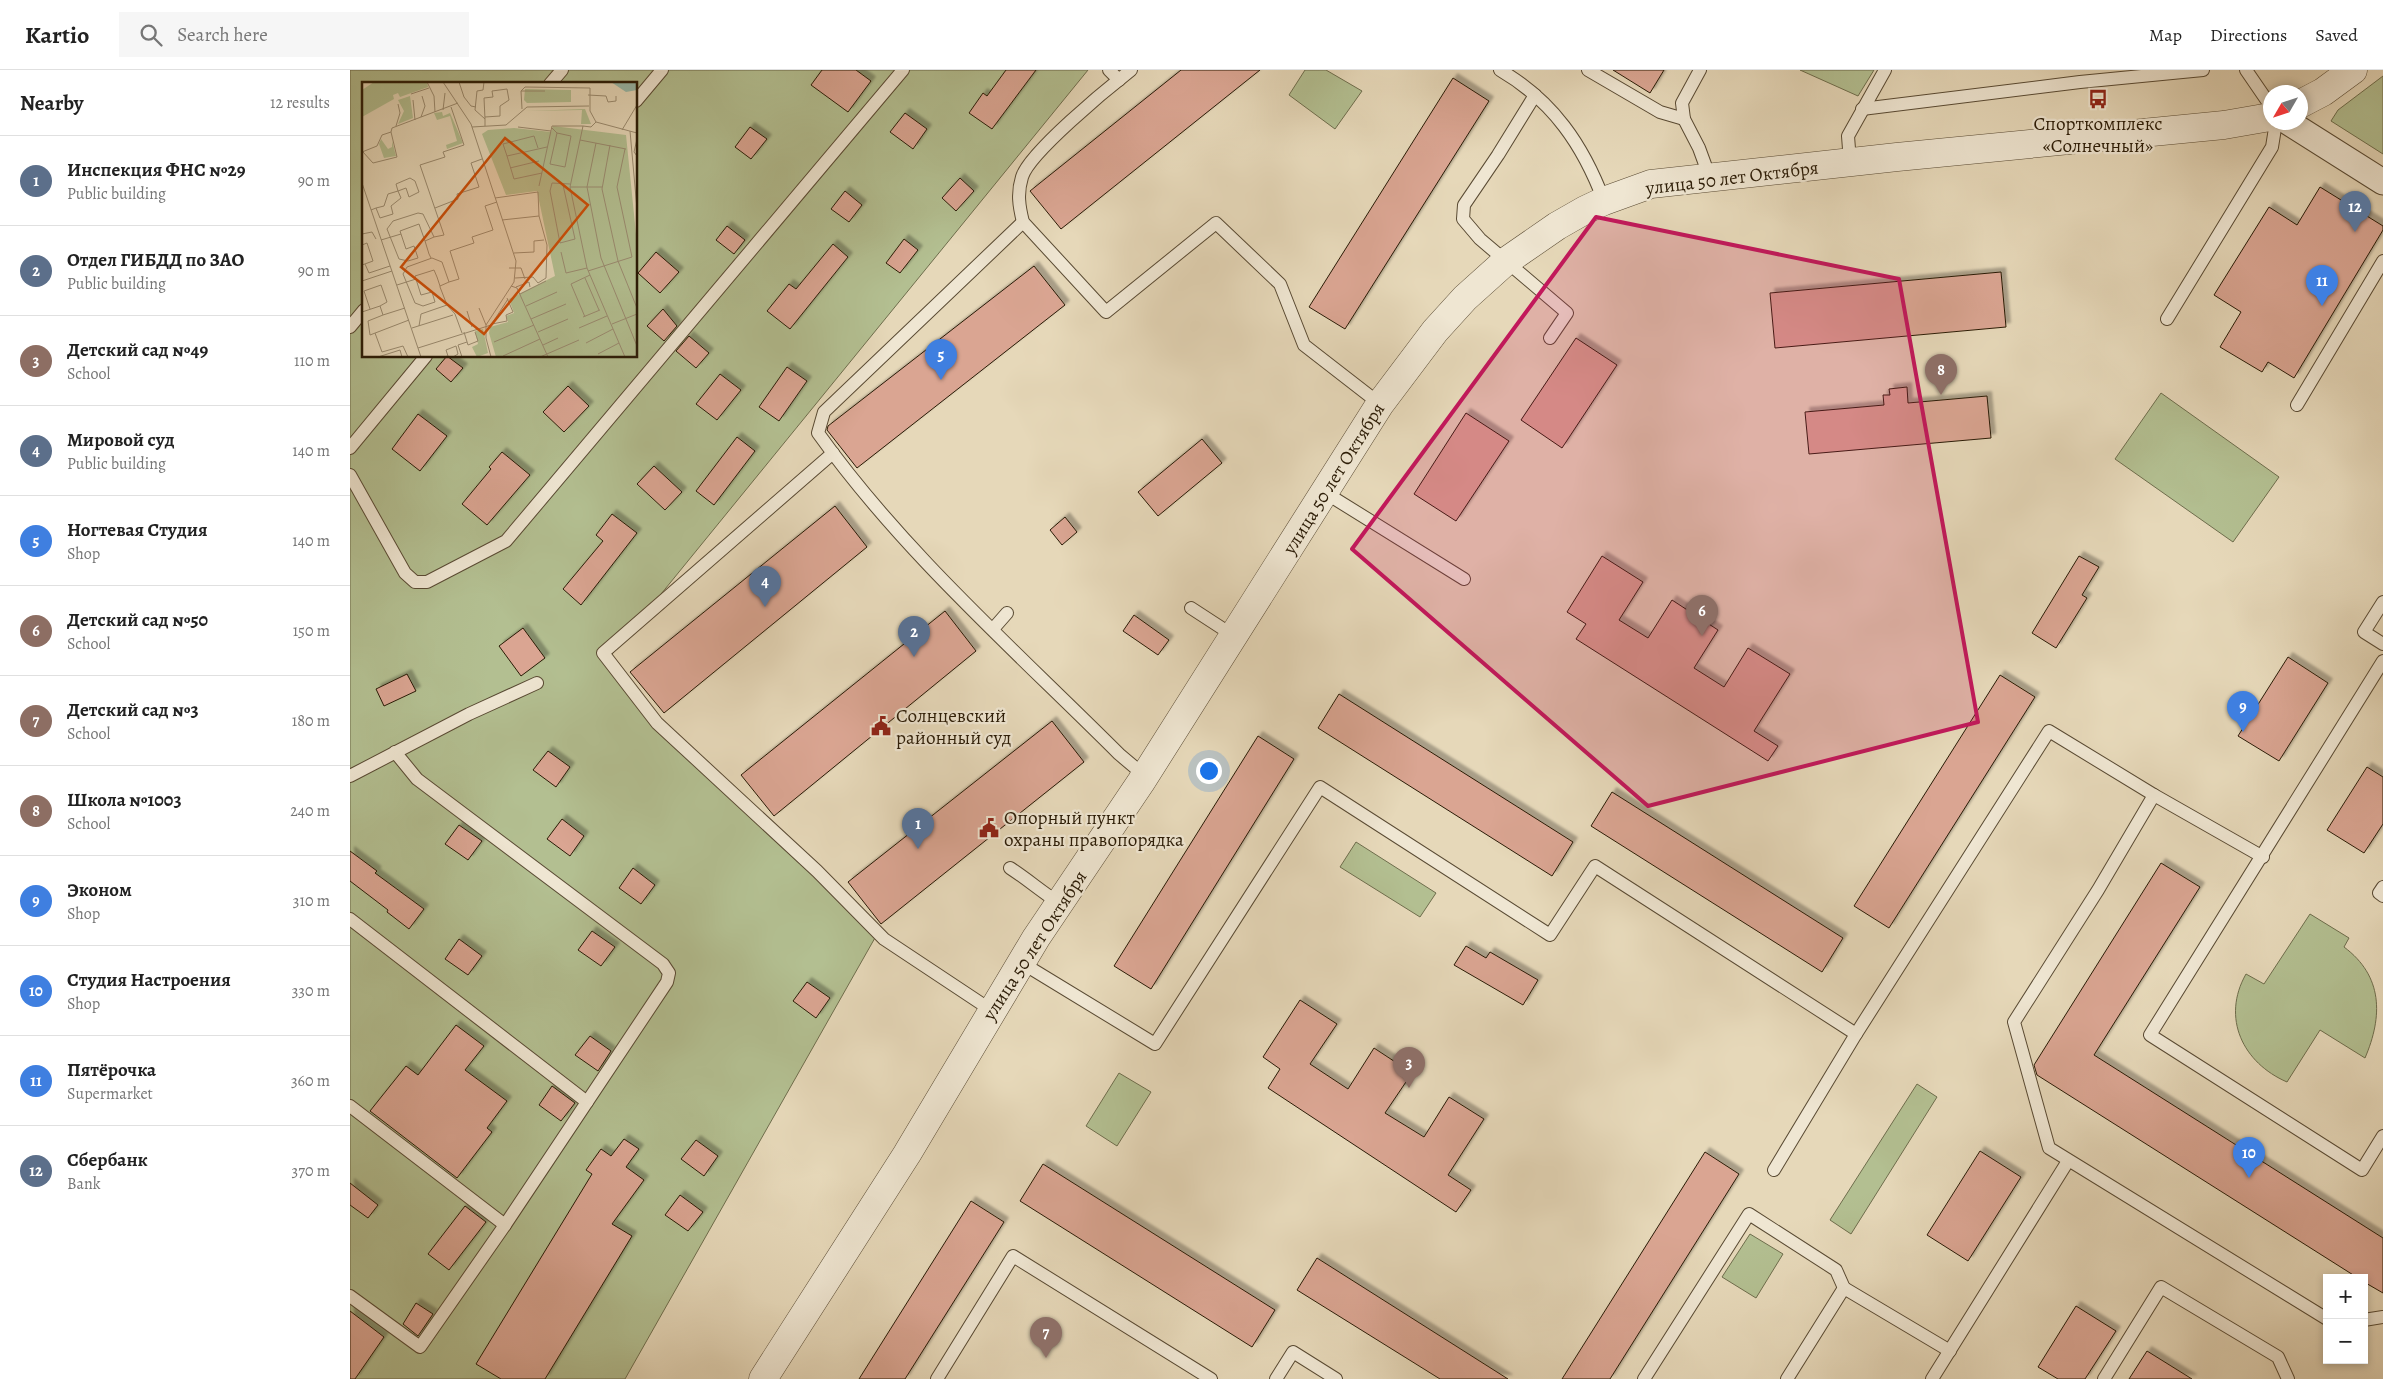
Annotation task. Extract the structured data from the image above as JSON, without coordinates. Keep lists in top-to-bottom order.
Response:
{
  "streets": {
    "street": ["улица 50 лет Октября"]
  },
  "places": {
    "bus stop": ["Спорткомплекс «Солнечный»"],
    "public building": ["Солнцевский районный суд", "Опорный пункт охраны правопорядка"]
  },
  "north": "bottom left",
  "page": {
    "header": "Kartio",
    "search": "Search here",
    "nav": ["Map", "Directions", "Saved"],
    "heading": ["Nearby", "12 results"],
    "list": [
      {
        "mark": "1",
        "name": "Инспекция ФНС №29",
        "note": "Public building",
        "value": "90 m"
      },
      {
        "mark": "2",
        "name": "Отдел ГИБДД по ЗАО",
        "note": "Public building",
        "value": "90 m"
      },
      {
        "mark": "3",
        "name": "Детский сад №49",
        "note": "School",
        "value": "110 m"
      },
      {
        "mark": "4",
        "name": "Мировой суд",
        "note": "Public building",
        "value": "140 m"
      },
      {
        "mark": "5",
        "name": "Ногтевая Студия",
        "note": "Shop",
        "value": "140 m"
      },
      {
        "mark": "6",
        "name": "Детский сад №50",
        "note": "School",
        "value": "150 m"
      },
      {
        "mark": "7",
        "name": "Детский сад №3",
        "note": "School",
        "value": "180 m"
      },
      {
        "mark": "8",
        "name": "Школа №1003",
        "note": "School",
        "value": "240 m"
      },
      {
        "mark": "9",
        "name": "Эконом",
        "note": "Shop",
        "value": "310 m"
      },
      {
        "mark": "10",
        "name": "Студия Настроения",
        "note": "Shop",
        "value": "330 m"
      },
      {
        "mark": "11",
        "name": "Пятёрочка",
        "note": "Supermarket",
        "value": "360 m"
      },
      {
        "mark": "12",
        "name": "Сбербанк",
        "note": "Bank",
        "value": "370 m"
      }
    ],
    "pins": [
      "12",
      "11",
      "5",
      "8",
      "4",
      "6",
      "2",
      "9",
      "1",
      "3",
      "10",
      "7"
    ],
    "map_buttons": ["+", "−"]
  }
}
